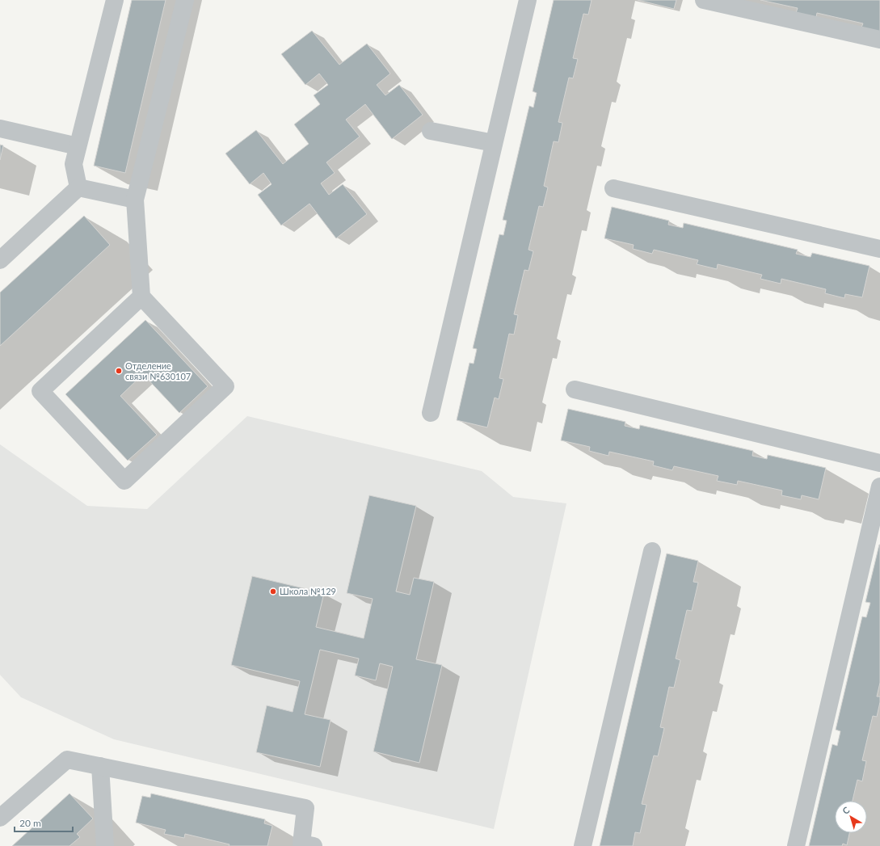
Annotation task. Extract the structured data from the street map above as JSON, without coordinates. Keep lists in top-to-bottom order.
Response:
{
  "places": ["Отделение связи №630107", "Школа №129"],
  "scale_bar": "20 m",
  "north": "top left"
}
